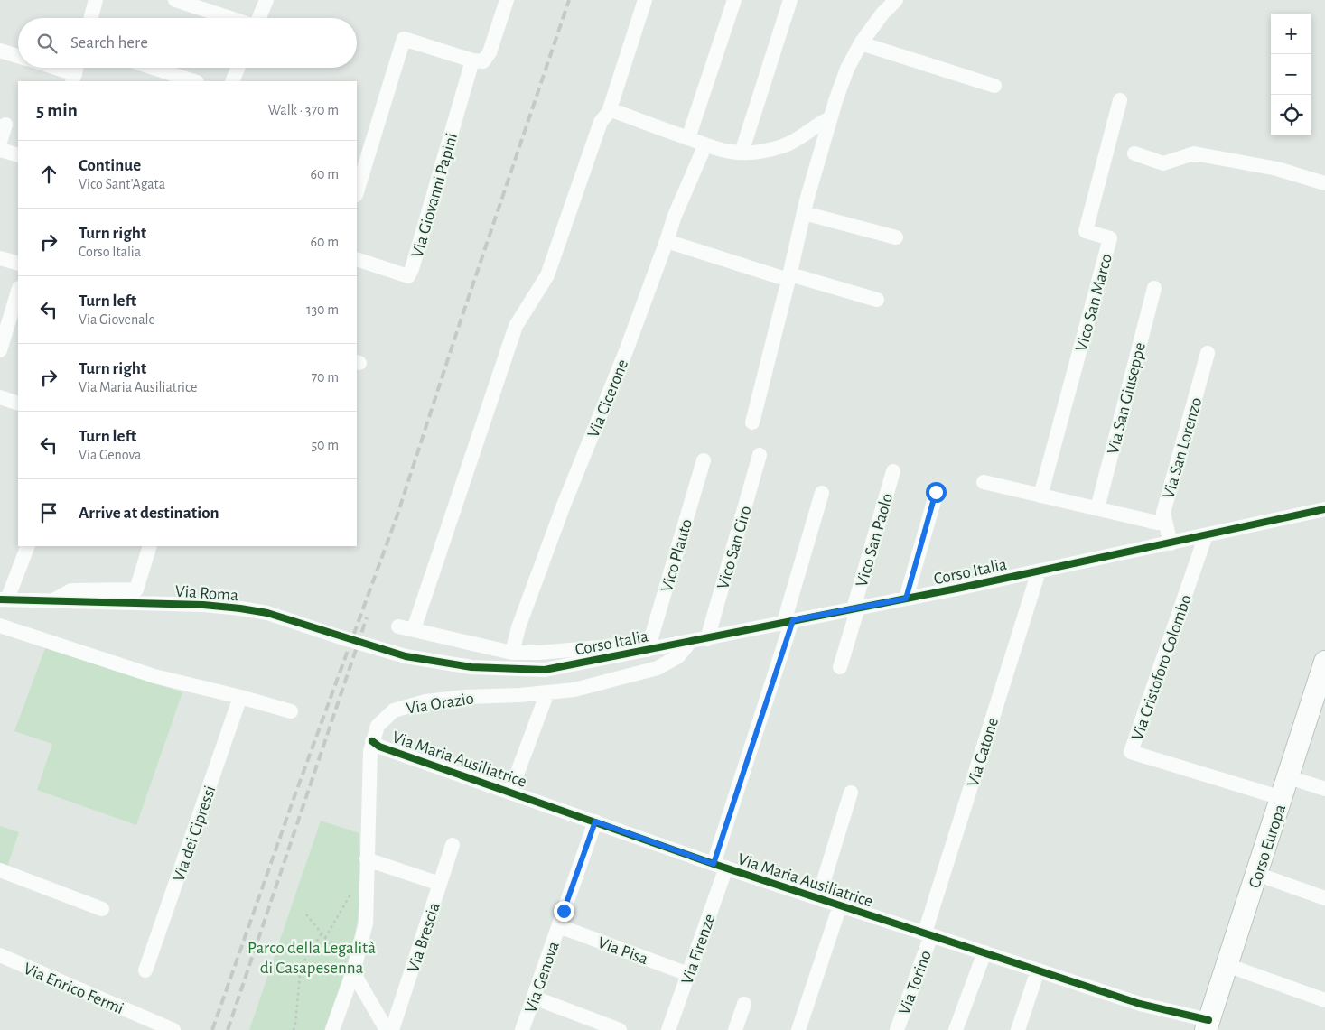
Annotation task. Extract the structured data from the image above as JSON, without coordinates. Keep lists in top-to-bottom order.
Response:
{
  "streets": {
    "street": [
      "Via Giovanni Papini",
      "Vico San Marco",
      "Via Cicerone",
      "Via San Giuseppe",
      "Via San Lorenzo",
      "Vico San Paolo",
      "Vico San Ciro",
      "Vico Plauto",
      "Corso Italia",
      "Via Roma",
      "Via Cristoforo Colombo",
      "Via Orazio",
      "Via Catone",
      "Via Maria Ausiliatrice",
      "Via dei Cipressi",
      "Corso Europa",
      "Via Brescia",
      "Via Firenze",
      "Via Pisa",
      "Via Genova",
      "Via Torino",
      "Via Enrico Fermi"
    ]
  },
  "crossings": [
    ["Via San Lorenzo", "Corso Italia"],
    ["Vico San Paolo", "Corso Italia"],
    ["Vico San Ciro", "Corso Italia"],
    ["Vico Plauto", "Corso Italia"],
    ["Corso Italia", "Via Roma"],
    ["Corso Italia", "Via Cristoforo Colombo"],
    ["Corso Italia", "Via Orazio"],
    ["Corso Italia", "Via Catone"],
    ["Corso Italia", "Via Firenze"],
    ["Via Cristoforo Colombo", "Corso Europa"],
    ["Via Orazio", "Via Maria Ausiliatrice"],
    ["Via Catone", "Via Maria Ausiliatrice"],
    ["Via Catone", "Via Torino"],
    ["Via Maria Ausiliatrice", "Corso Europa"],
    ["Via Maria Ausiliatrice", "Via Firenze"],
    ["Via Maria Ausiliatrice", "Via Genova"],
    ["Via Maria Ausiliatrice", "Via Torino"],
    ["Via Firenze", "Via Pisa"],
    ["Via Pisa", "Via Genova"]
  ],
  "parks": ["Parco della Legalità di Casapesenna"],
  "page": {
    "map_buttons": ["+", "−"],
    "search": "Search here",
    "heading": ["5 min", "Walk · 370 m"],
    "list": [
      ["Continue", "Vico Sant'Agata", "60 m"],
      ["Turn right", "Corso Italia", "60 m"],
      ["Turn left", "Via Giovenale", "130 m"],
      ["Turn right", "Via Maria Ausiliatrice", "70 m"],
      ["Turn left", "Via Genova", "50 m"],
      "Arrive at destination"
    ]
  }
}
